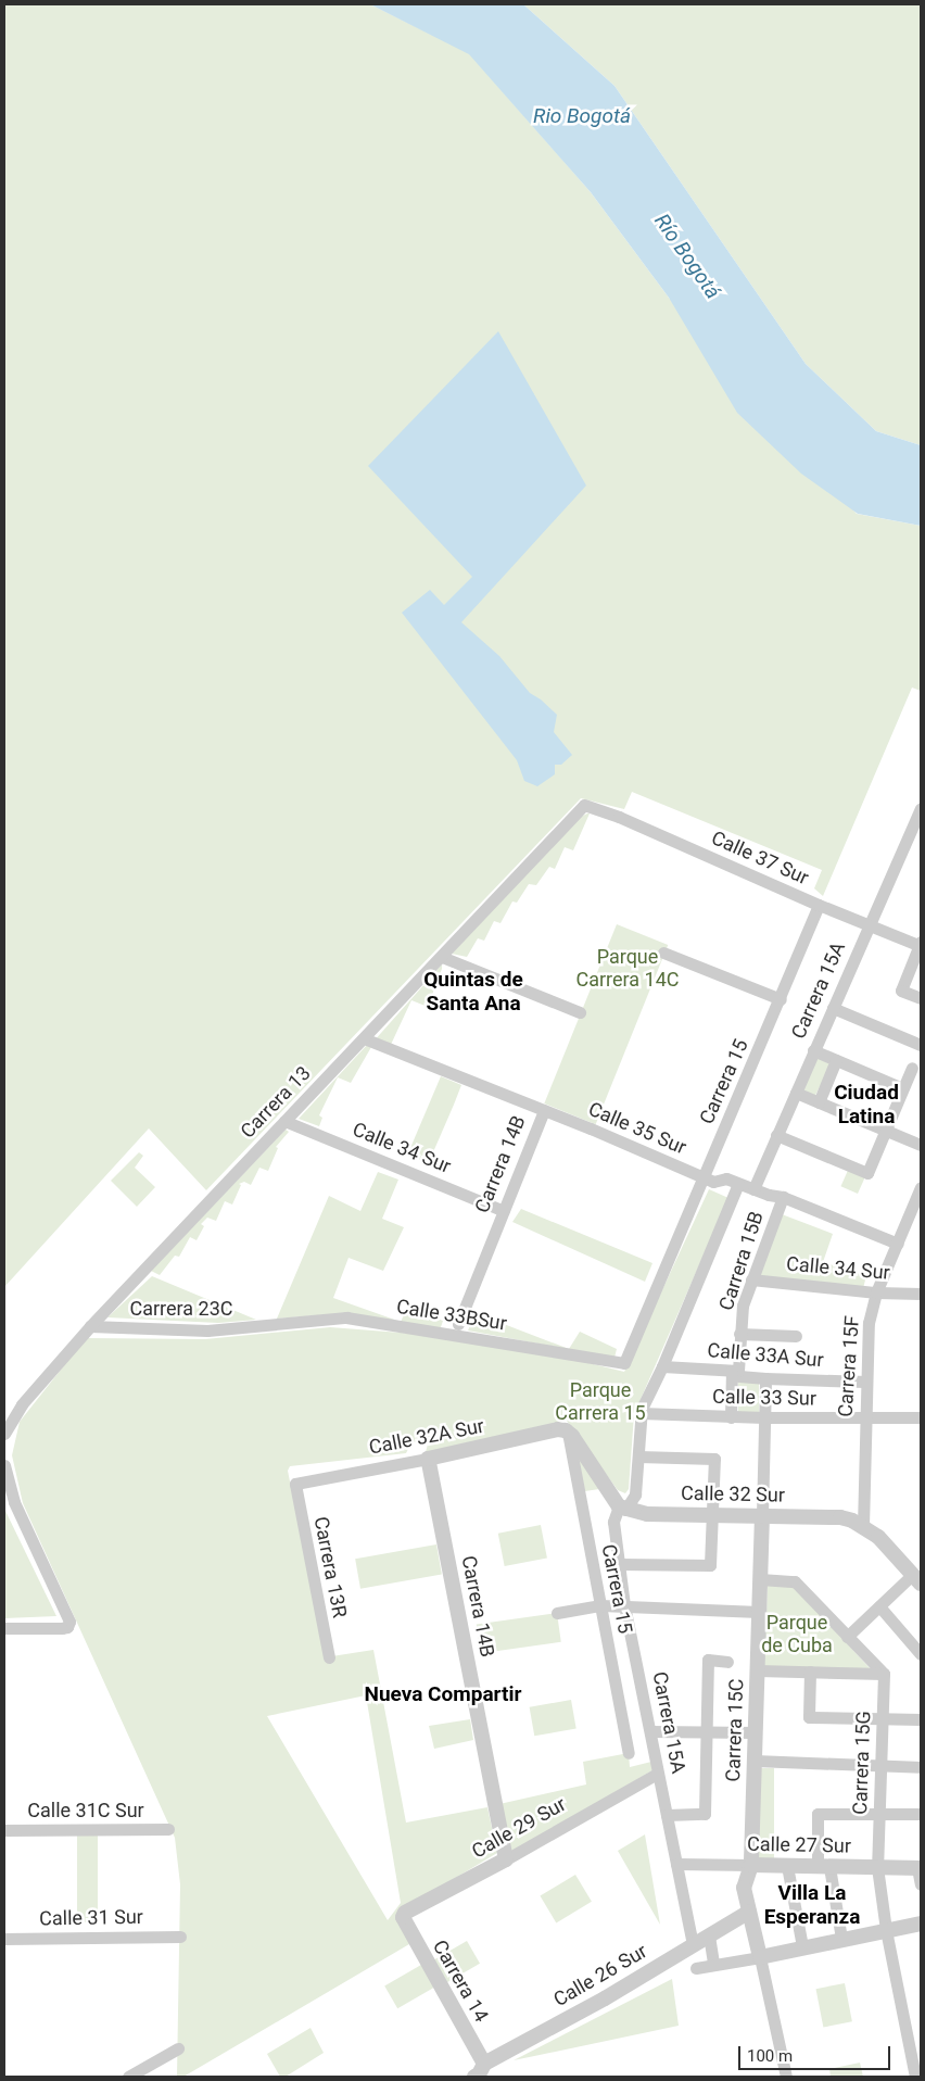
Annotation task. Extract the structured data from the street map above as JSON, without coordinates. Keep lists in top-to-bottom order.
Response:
{
  "streets": {
    "street": [
      "Calle 37 Sur",
      "Carrera 15A",
      "Carrera 15",
      "Carrera 13",
      "Calle 35 Sur",
      "Calle 34 Sur",
      "Carrera 14B",
      "Carrera 15B",
      "Carrera 23C",
      "Calle 33BSur",
      "Calle 33A Sur",
      "Carrera 15F",
      "Calle 33 Sur",
      "Calle 32A Sur",
      "Calle 32 Sur",
      "Carrera 13R",
      "Carrera 15C",
      "Carrera 15G",
      "Calle 31C Sur",
      "Calle 29 Sur",
      "Calle 27 Sur",
      "Calle 31 Sur",
      "Calle 26 Sur",
      "Carrera 14"
    ]
  },
  "crossings": [
    ["Calle 37 Sur", "Carrera 15A"],
    ["Calle 37 Sur", "Carrera 15"],
    ["Calle 37 Sur", "Carrera 13"],
    ["Carrera 15A", "Calle 35 Sur"],
    ["Carrera 15A", "Calle 33A Sur"],
    ["Carrera 15A", "Calle 33 Sur"],
    ["Carrera 15A", "Calle 32 Sur"],
    ["Carrera 15A", "Calle 29 Sur"],
    ["Carrera 15A", "Calle 27 Sur"],
    ["Carrera 15A", "Calle 26 Sur"],
    ["Carrera 15", "Calle 35 Sur"],
    ["Carrera 15", "Calle 33BSur"],
    ["Carrera 15", "Calle 32A Sur"],
    ["Carrera 13", "Calle 35 Sur"],
    ["Carrera 13", "Calle 34 Sur"],
    ["Carrera 13", "Carrera 23C"],
    ["Calle 35 Sur", "Carrera 14B"],
    ["Calle 35 Sur", "Carrera 15B"],
    ["Calle 35 Sur", "Carrera 15F"],
    ["Calle 34 Sur", "Carrera 14B"],
    ["Calle 34 Sur", "Carrera 15B"],
    ["Calle 34 Sur", "Carrera 15F"],
    ["Carrera 14B", "Calle 32A Sur"],
    ["Carrera 14B", "Calle 29 Sur"],
    ["Carrera 15B", "Calle 33A Sur"],
    ["Carrera 15B", "Calle 33 Sur"],
    ["Carrera 23C", "Calle 33BSur"],
    ["Calle 33A Sur", "Carrera 15F"],
    ["Calle 33A Sur", "Carrera 15C"],
    ["Carrera 15F", "Calle 33 Sur"],
    ["Carrera 15F", "Calle 32 Sur"],
    ["Calle 33 Sur", "Carrera 15C"],
    ["Calle 32A Sur", "Carrera 13R"],
    ["Calle 32 Sur", "Carrera 15C"],
    ["Carrera 15C", "Calle 27 Sur"],
    ["Carrera 15C", "Calle 26 Sur"],
    ["Carrera 15G", "Calle 27 Sur"],
    ["Calle 29 Sur", "Carrera 14"],
    ["Calle 26 Sur", "Carrera 14"]
  ],
  "districts": [
    "Quintas de Santa Ana",
    "Ciudad Latina",
    "Nueva Compartir",
    "Villa La Esperanza"
  ],
  "water": ["Rio Bogotá", "Río Bogotá"],
  "parks": ["Parque Carrera 14C", "Parque Carrera 15", "Parque de Cuba"],
  "scale_bar": "100 m"
}
